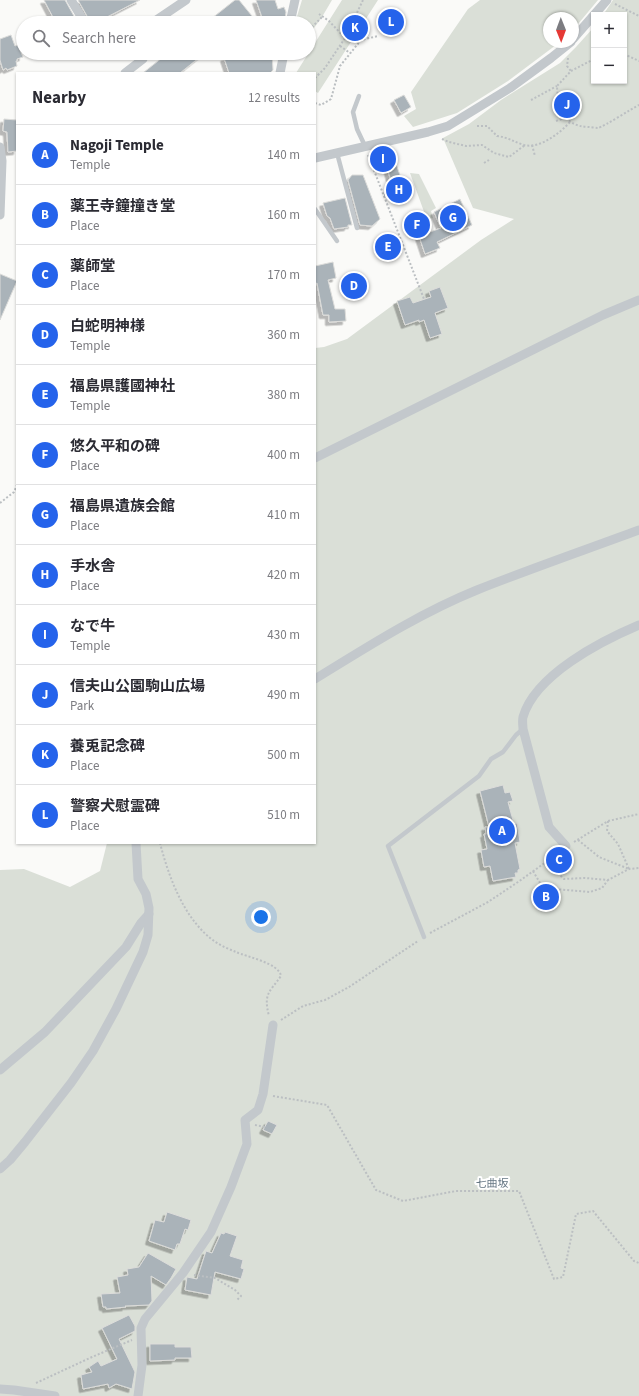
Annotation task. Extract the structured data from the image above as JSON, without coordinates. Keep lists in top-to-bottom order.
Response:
{
  "streets": {
    "path": ["七曲坂"]
  },
  "north": "bottom",
  "page": {
    "pins": [
      "L",
      "K",
      "J",
      "I",
      "H",
      "G",
      "F",
      "E",
      "D",
      "A",
      "C",
      "B"
    ],
    "map_buttons": ["+", "−"],
    "search": "Search here",
    "heading": ["Nearby", "12 results"],
    "list": [
      {
        "mark": "A",
        "name": "Nagoji Temple",
        "note": "Temple",
        "value": "140 m"
      },
      {
        "mark": "B",
        "name": "薬王寺鐘撞き堂",
        "note": "Place",
        "value": "160 m"
      },
      {
        "mark": "C",
        "name": "薬師堂",
        "note": "Place",
        "value": "170 m"
      },
      {
        "mark": "D",
        "name": "白蛇明神様",
        "note": "Temple",
        "value": "360 m"
      },
      {
        "mark": "E",
        "name": "福島県護國神社",
        "note": "Temple",
        "value": "380 m"
      },
      {
        "mark": "F",
        "name": "悠久平和の碑",
        "note": "Place",
        "value": "400 m"
      },
      {
        "mark": "G",
        "name": "福島県遺族会館",
        "note": "Place",
        "value": "410 m"
      },
      {
        "mark": "H",
        "name": "手水舎",
        "note": "Place",
        "value": "420 m"
      },
      {
        "mark": "I",
        "name": "なで牛",
        "note": "Temple",
        "value": "430 m"
      },
      {
        "mark": "J",
        "name": "信夫山公園駒山広場",
        "note": "Park",
        "value": "490 m"
      },
      {
        "mark": "K",
        "name": "養兎記念碑",
        "note": "Place",
        "value": "500 m"
      },
      {
        "mark": "L",
        "name": "警察犬慰霊碑",
        "note": "Place",
        "value": "510 m"
      }
    ]
  }
}
